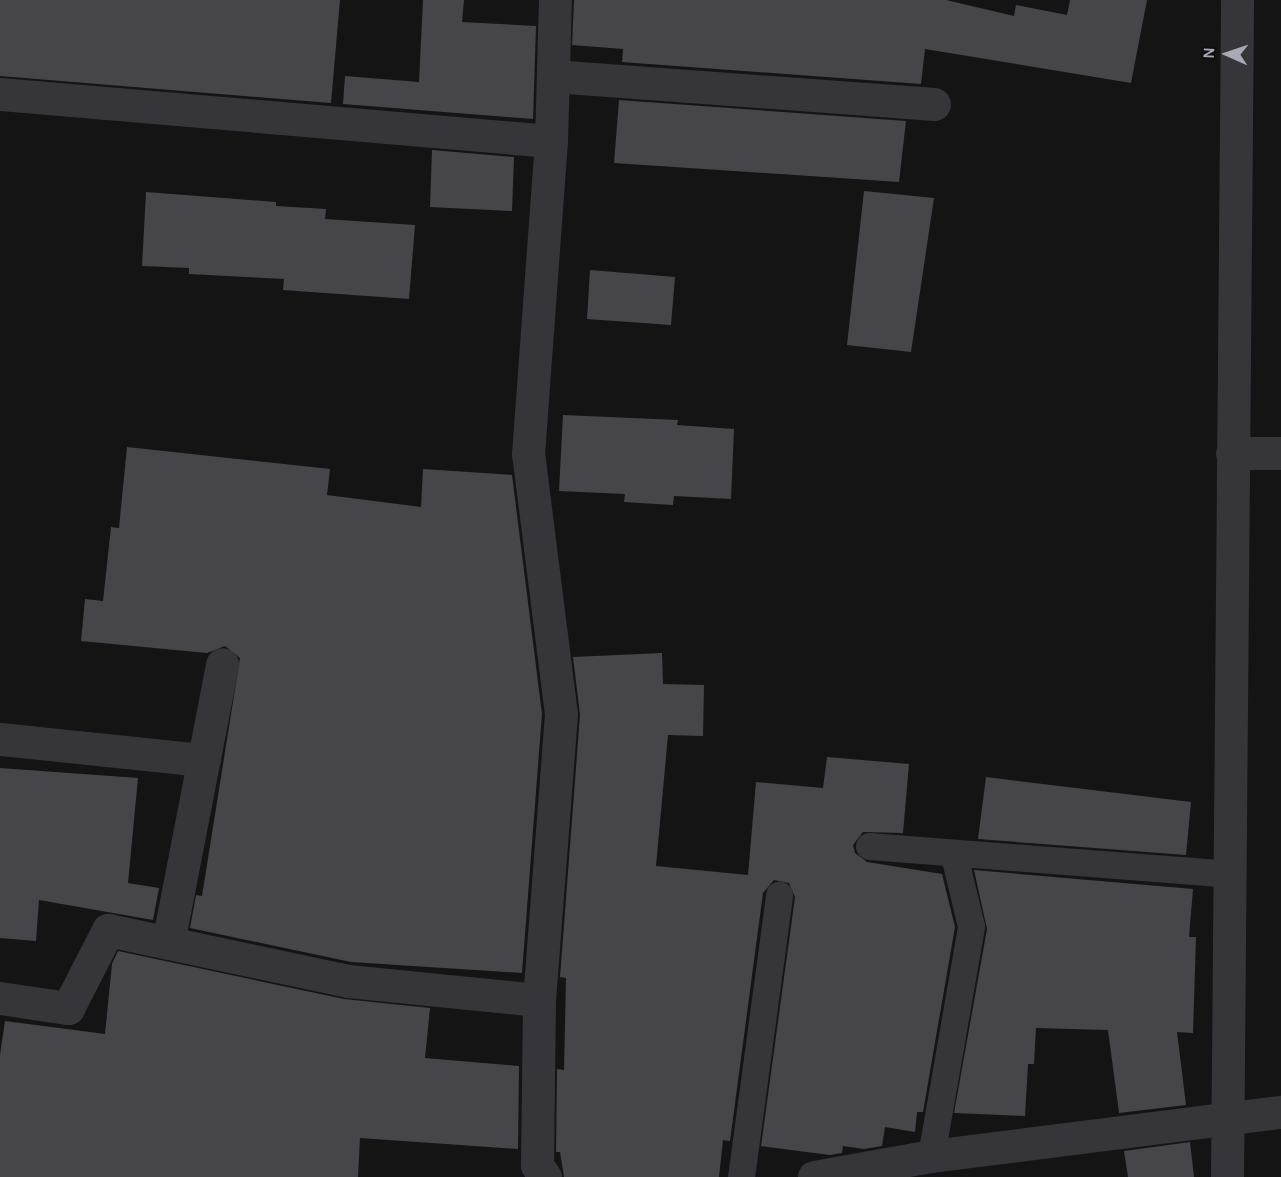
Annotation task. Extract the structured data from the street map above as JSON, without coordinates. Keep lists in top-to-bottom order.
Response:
{
  "north": "left"
}
